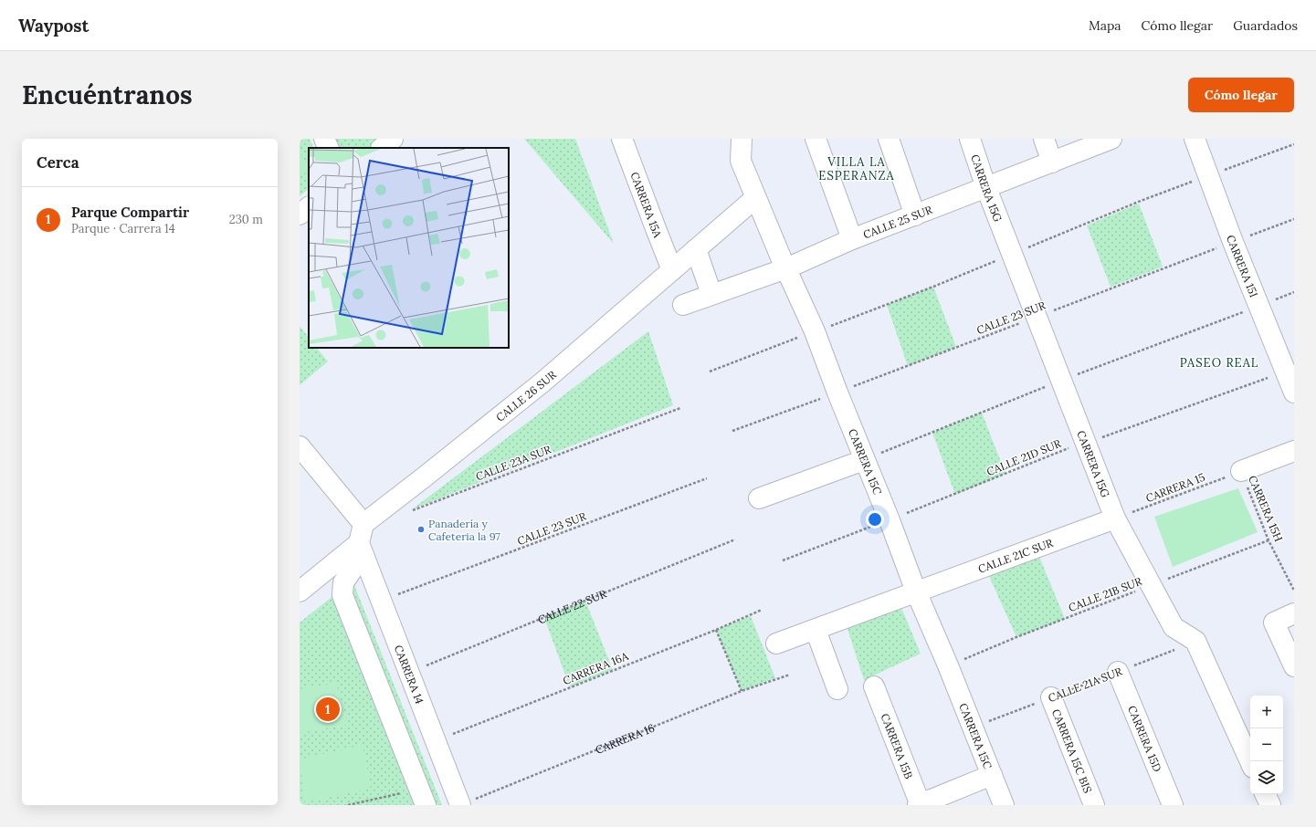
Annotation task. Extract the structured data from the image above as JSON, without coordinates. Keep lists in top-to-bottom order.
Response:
{
  "streets": {
    "street": [
      "CARRERA 15G",
      "CARRERA 15A",
      "CALLE 25 SUR",
      "CARRERA 15I",
      "CALLE 26 SUR",
      "CARRERA 15C",
      "CALLE 21C SUR",
      "CARRERA 14",
      "CARRERA 15D",
      "CARRERA 15B",
      "CARRERA 15C BIS"
    ],
    "path": [
      "CALLE 23 SUR",
      "CALLE 21D SUR",
      "CALLE 23A SUR",
      "CARRERA 15",
      "CARRERA 15H",
      "CALLE 21B SUR",
      "CALLE 22 SUR",
      "CARRERA 16A",
      "CALLE 21A SUR",
      "CARRERA 16"
    ]
  },
  "crossings": [
    ["CARRERA 15G", "CALLE 25 SUR"],
    ["CARRERA 15G", "CALLE 23 SUR"],
    ["CARRERA 15G", "CALLE 21D SUR"],
    ["CARRERA 15G", "CARRERA 15"],
    ["CARRERA 15G", "CALLE 21C SUR"],
    ["CARRERA 15G", "CALLE 21B SUR"],
    ["CARRERA 15G", "CALLE 21A SUR"],
    ["CARRERA 15A", "CALLE 26 SUR"],
    ["CALLE 25 SUR", "CARRERA 15C"],
    ["CARRERA 15I", "CALLE 23 SUR"],
    ["CARRERA 15I", "CALLE 21D SUR"],
    ["CALLE 23 SUR", "CARRERA 15C"],
    ["CALLE 23 SUR", "CARRERA 14"],
    ["CALLE 26 SUR", "CARRERA 15C"],
    ["CALLE 21D SUR", "CARRERA 15C"],
    ["CARRERA 15C", "CALLE 21C SUR"],
    ["CARRERA 15C", "CALLE 21B SUR"],
    ["CARRERA 15C", "CALLE 21A SUR"],
    ["CARRERA 15", "CARRERA 15H"],
    ["CARRERA 15", "CALLE 21C SUR"],
    ["CARRERA 15H", "CALLE 21B SUR"],
    ["CALLE 22 SUR", "CARRERA 14"],
    ["CARRERA 16A", "CARRERA 14"],
    ["CARRERA 14", "CARRERA 16"],
    ["CALLE 21A SUR", "CARRERA 15D"],
    ["CALLE 21A SUR", "CARRERA 15C BIS"]
  ],
  "districts": ["VILLA LA ESPERANZA", "PASEO REAL"],
  "places": ["Panadería y Cafeteria la 97"],
  "page": {
    "header": "Waypost",
    "nav": ["Mapa", "Cómo llegar", "Guardados"],
    "buttons": "Cómo llegar",
    "title": "Encuéntranos",
    "heading": "Cerca",
    "list": [
      {
        "mark": "1",
        "name": "Parque Compartir",
        "note": "Parque · Carrera 14",
        "value": "230 m"
      }
    ],
    "map_buttons": ["+", "−"],
    "pins": "1"
  }
}
